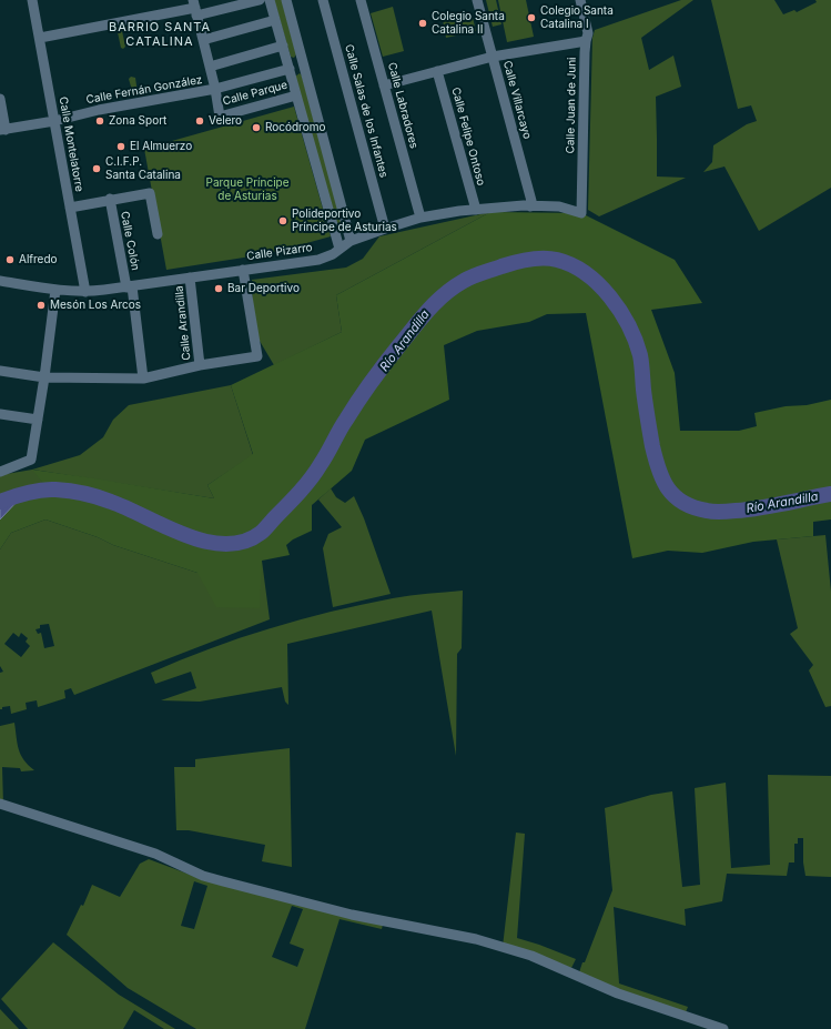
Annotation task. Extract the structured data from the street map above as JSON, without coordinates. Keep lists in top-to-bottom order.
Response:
{
  "streets": {
    "street": [
      "Calle Fernán González",
      "Calle Parque",
      "Calle Villarcayo",
      "Calle Labradores",
      "Calle Juan de Juni",
      "Calle Salas de los Infantes",
      "Calle Felipe Ontoso",
      "Calle Montelatorre",
      "Calle Colón",
      "Calle Pizarro",
      "Calle Arandilla"
    ]
  },
  "crossings": [
    ["Calle Fernán González", "Calle Parque"],
    ["Calle Fernán González", "Calle Montelatorre"],
    ["Calle Villarcayo", "Calle Pizarro"],
    ["Calle Labradores", "Calle Pizarro"],
    ["Calle Juan de Juni", "Calle Pizarro"],
    ["Calle Salas de los Infantes", "Calle Pizarro"],
    ["Calle Felipe Ontoso", "Calle Pizarro"],
    ["Calle Montelatorre", "Calle Pizarro"],
    ["Calle Colón", "Calle Pizarro"],
    ["Calle Pizarro", "Calle Arandilla"]
  ],
  "districts": ["BARRIO SANTA CATALINA"],
  "water": ["Río Arandilla"],
  "parks": ["Parque Príncipe de Asturias"],
  "places": [
    "Colegio Santa Catalina I",
    "Colegio Santa Catalina II",
    "Zona Sport",
    "Velero",
    "Rocódromo",
    "El Almuerzo",
    "C.I.F.P. Santa Catalina",
    "Polideportivo Príncipe de Asturias",
    "Alfredo",
    "Bar Deportivo",
    "Mesón Los Arcos"
  ]
}
